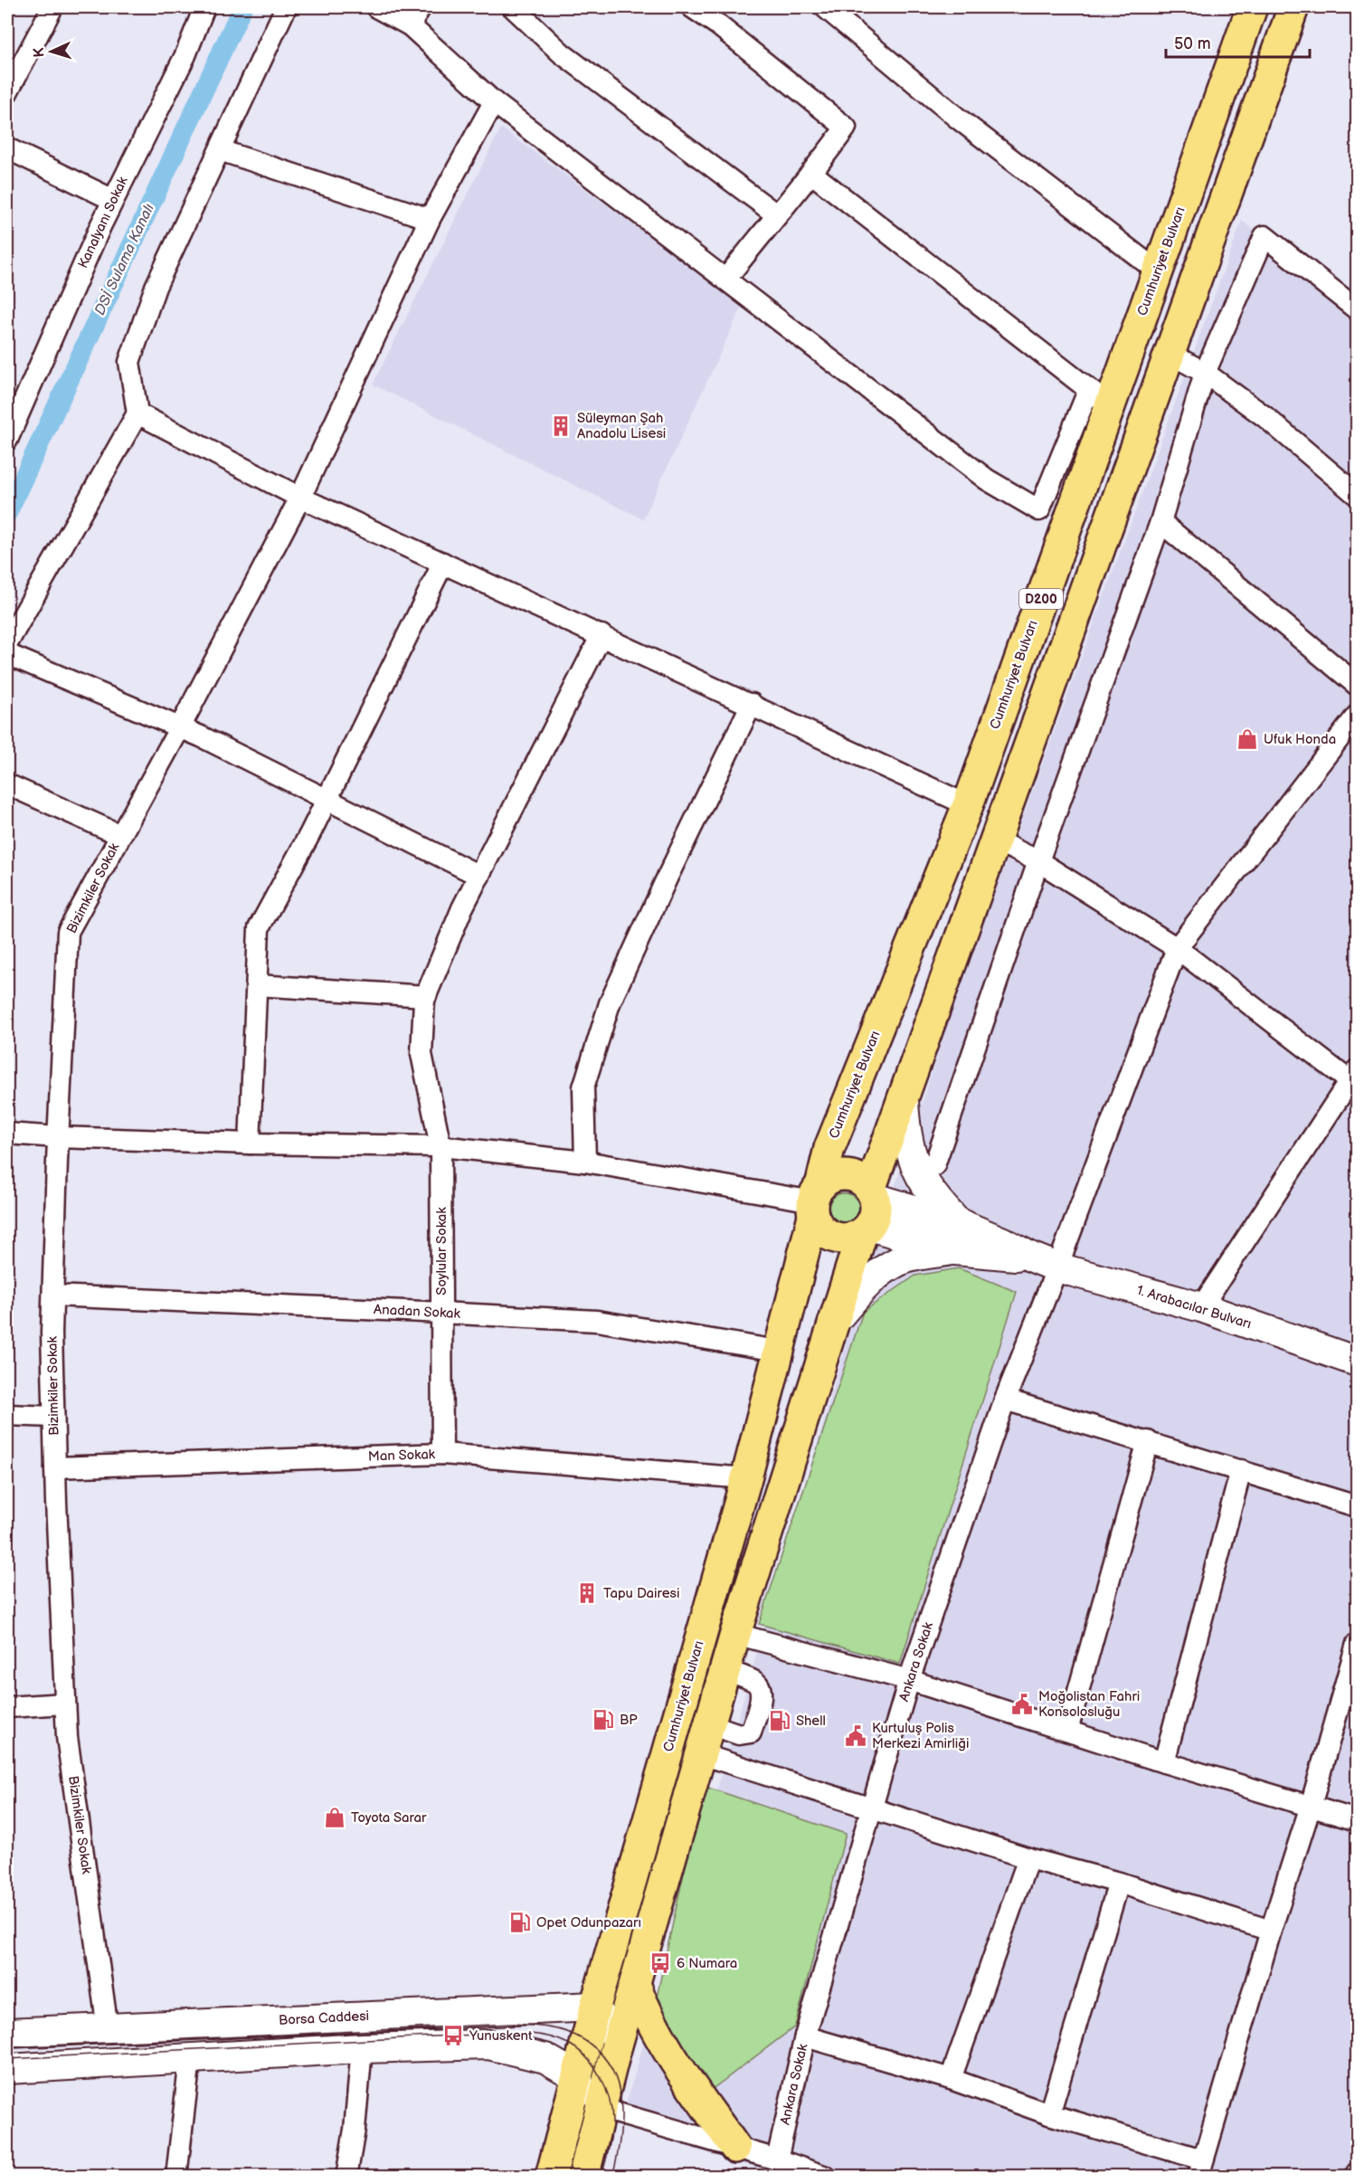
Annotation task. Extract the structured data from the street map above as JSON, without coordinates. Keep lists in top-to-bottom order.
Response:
{
  "streets": {
    "main road": [
      "Cumhuriyet Bulvarı",
      "D200",
      "1. Arabacılar Bulvarı",
      "Borsa Caddesi"
    ],
    "street": [
      "Kanalyanı Sokak",
      "Bizimkiler Sokak",
      "Soylular Sokak",
      "Anadan Sokak",
      "Man Sokak",
      "Ankara Sokak"
    ]
  },
  "crossings": [
    ["Cumhuriyet Bulvarı", "1. Arabacılar Bulvarı"],
    ["Cumhuriyet Bulvarı", "Anadan Sokak"],
    ["Cumhuriyet Bulvarı", "Man Sokak"],
    ["Cumhuriyet Bulvarı", "Borsa Caddesi"],
    ["Bizimkiler Sokak", "Anadan Sokak"],
    ["Bizimkiler Sokak", "Man Sokak"],
    ["Bizimkiler Sokak", "Borsa Caddesi"],
    ["Soylular Sokak", "Anadan Sokak"],
    ["Soylular Sokak", "Man Sokak"],
    ["1. Arabacılar Bulvarı", "Ankara Sokak"]
  ],
  "water": ["DSİ Sulama Kanalı"],
  "places": {
    "building": ["Süleyman Şah Anadolu Lisesi", "Tapu Dairesi"],
    "shop": ["Ufuk Honda", "Toyota Sarar"],
    "public building": ["Moğolistan Fahri Konsolosluğu", "Kurtuluş Polis Merkezi Amirliği"],
    "fuel station": ["BP", "Shell", "Opet Odunpazarı"],
    "bus stop": ["6 Numara", "Yunuskent"]
  },
  "scale_bar": "50 m",
  "north": "left"
}
